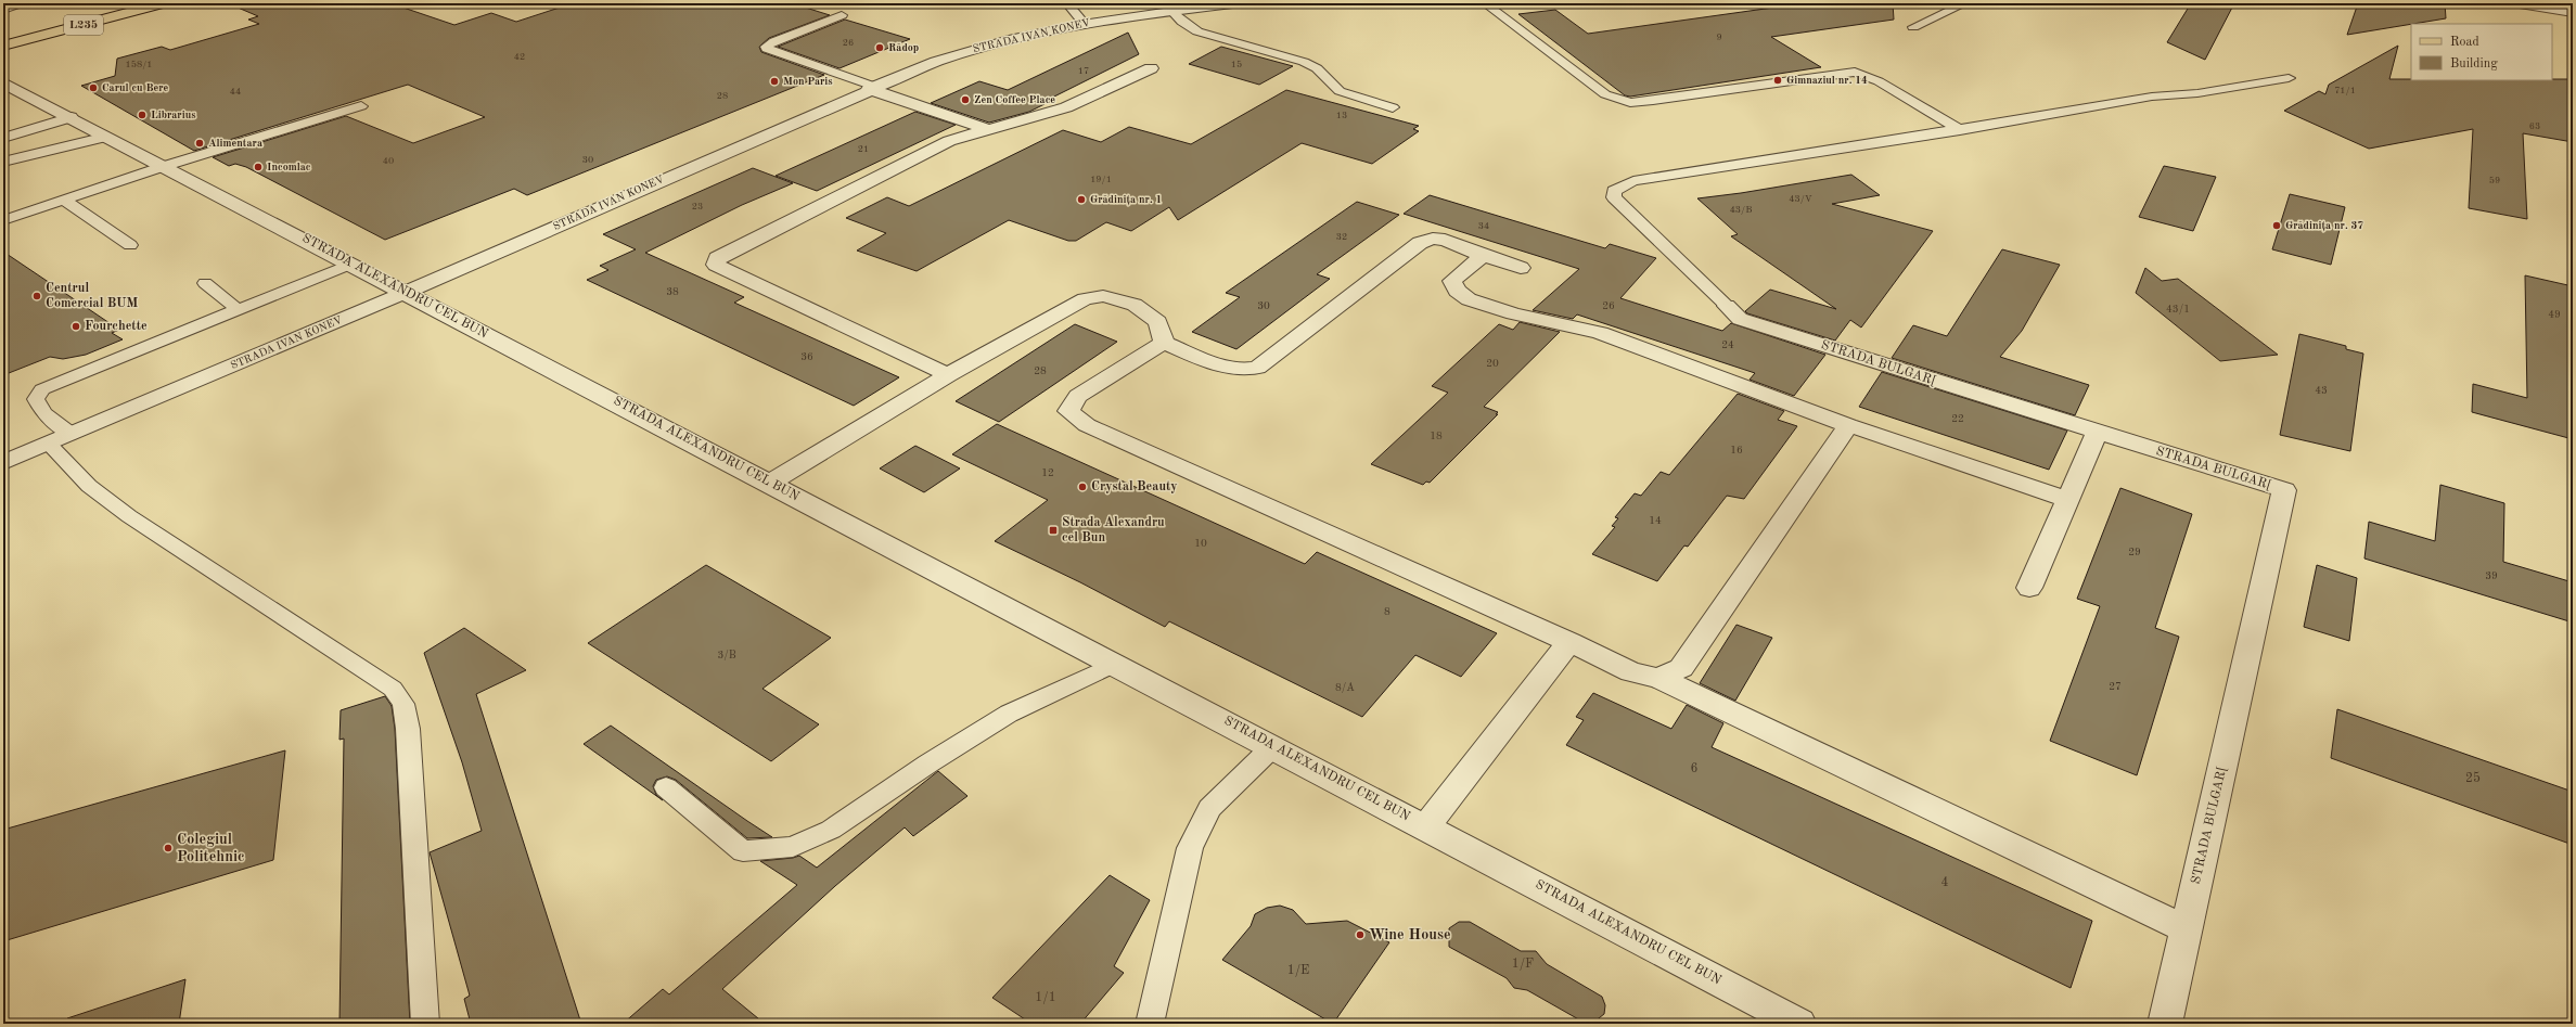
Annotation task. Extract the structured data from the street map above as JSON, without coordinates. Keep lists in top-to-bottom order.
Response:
{
  "streets": {
    "main road": ["L235"],
    "street": ["STRADA IVAN KONEV", "STRADA ALEXANDRU CEL BUN", "STRADA BULGAR["]
  },
  "crossings": [
    ["STRADA IVAN KONEV", "STRADA ALEXANDRU CEL BUN"]
  ],
  "places": {
    "other": [
      "Rădop",
      "Gimnaziul nr. 14",
      "Mon Paris",
      "Carul cu Bere",
      "Zen Coffee Place",
      "Librarius",
      "Alimentara",
      "Incomlac",
      "Grădinița nr. 1",
      "Grădinița nr. 37",
      "Centrul Comercial BUM",
      "Fourchette",
      "Crystal Beauty",
      "Colegiul Politehnic",
      "Wine House"
    ],
    "transit": ["Strada Alexandru cel Bun"]
  },
  "house_numbers": [
    "9",
    "26",
    "42",
    "158/1",
    "15",
    "17",
    "71/1",
    "44",
    "28",
    "13",
    "63",
    "21",
    "30",
    "40",
    "19/1",
    "59",
    "43/V",
    "23",
    "43/B",
    "34",
    "32",
    "38",
    "30",
    "26",
    "43/1",
    "49",
    "24",
    "36",
    "20",
    "28",
    "43",
    "22",
    "18",
    "16",
    "12",
    "14",
    "10",
    "29",
    "39",
    "8",
    "3/B",
    "27",
    "8/A",
    "6",
    "25",
    "4",
    "1/F",
    "1/E",
    "1/1"
  ],
  "legend": ["Road", "Building"]
}
